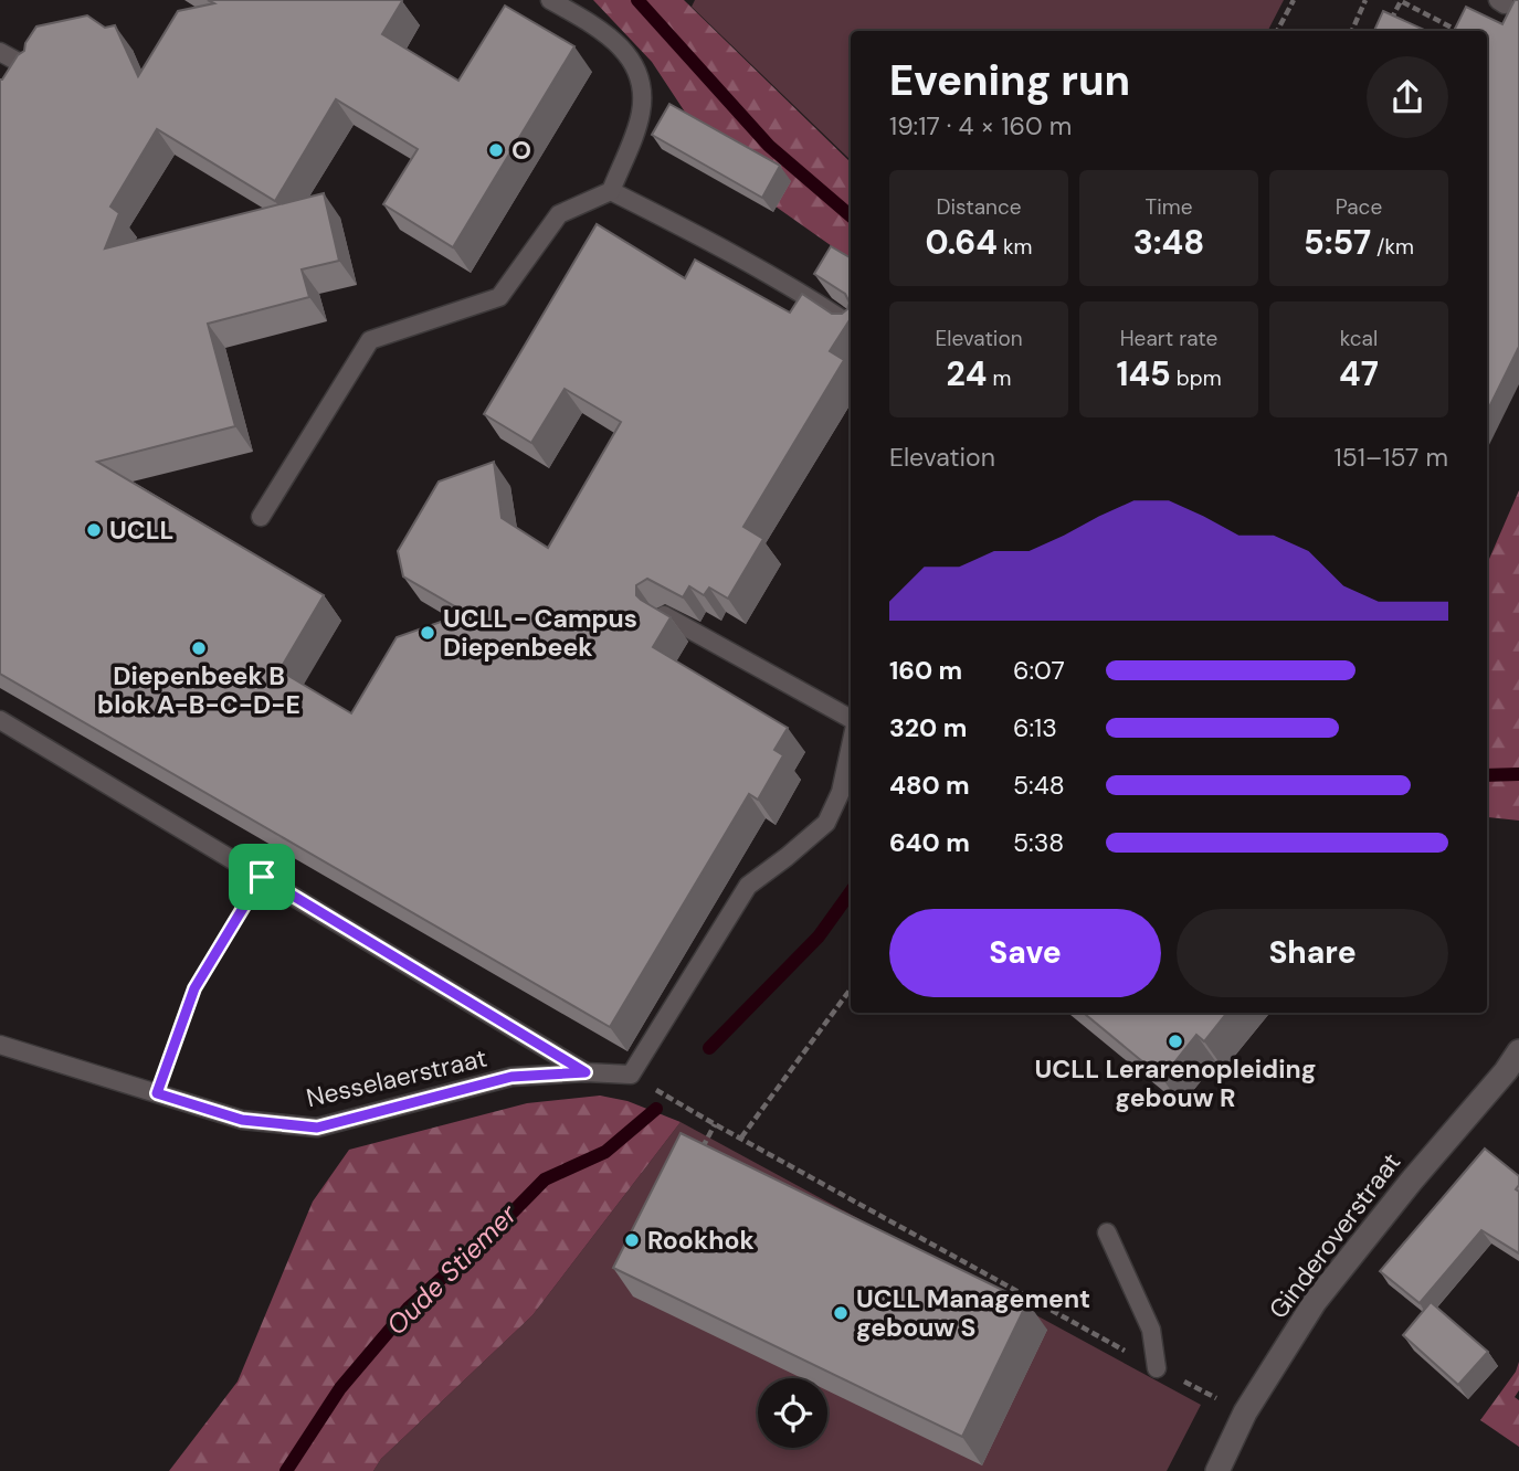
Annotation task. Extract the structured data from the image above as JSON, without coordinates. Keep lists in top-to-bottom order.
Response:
{
  "streets": {
    "street": ["Ginderoverstraat"],
    "lane": ["Nesselaerstraat"]
  },
  "water": ["Oude Stiemer"],
  "places": [
    "O",
    "UCLL",
    "UCLL - Campus Diepenbeek",
    "Diepenbeek B blok A-B-C-D-E",
    "UCLL Lerarenopleiding gebouw R",
    "Rookhok",
    "UCLL Management gebouw S"
  ],
  "page": {
    "heading": ["Evening run", "19:17 · 4 × 160 m"],
    "stats": [
      ["Distance", "0.64 km"],
      ["Time", "3:48"],
      ["Pace", "5:57 /km"],
      ["Elevation", "24 m"],
      ["Heart rate", "145 bpm"],
      ["kcal", "47"]
    ],
    "chart": ["Elevation", "151–157 m"],
    "list": [
      {
        "name": "160 m",
        "note": "6:07"
      },
      {
        "name": "320 m",
        "note": "6:13"
      },
      {
        "name": "480 m",
        "note": "5:48"
      },
      {
        "name": "640 m",
        "note": "5:38"
      }
    ],
    "buttons": ["Save", "Share"]
  }
}
